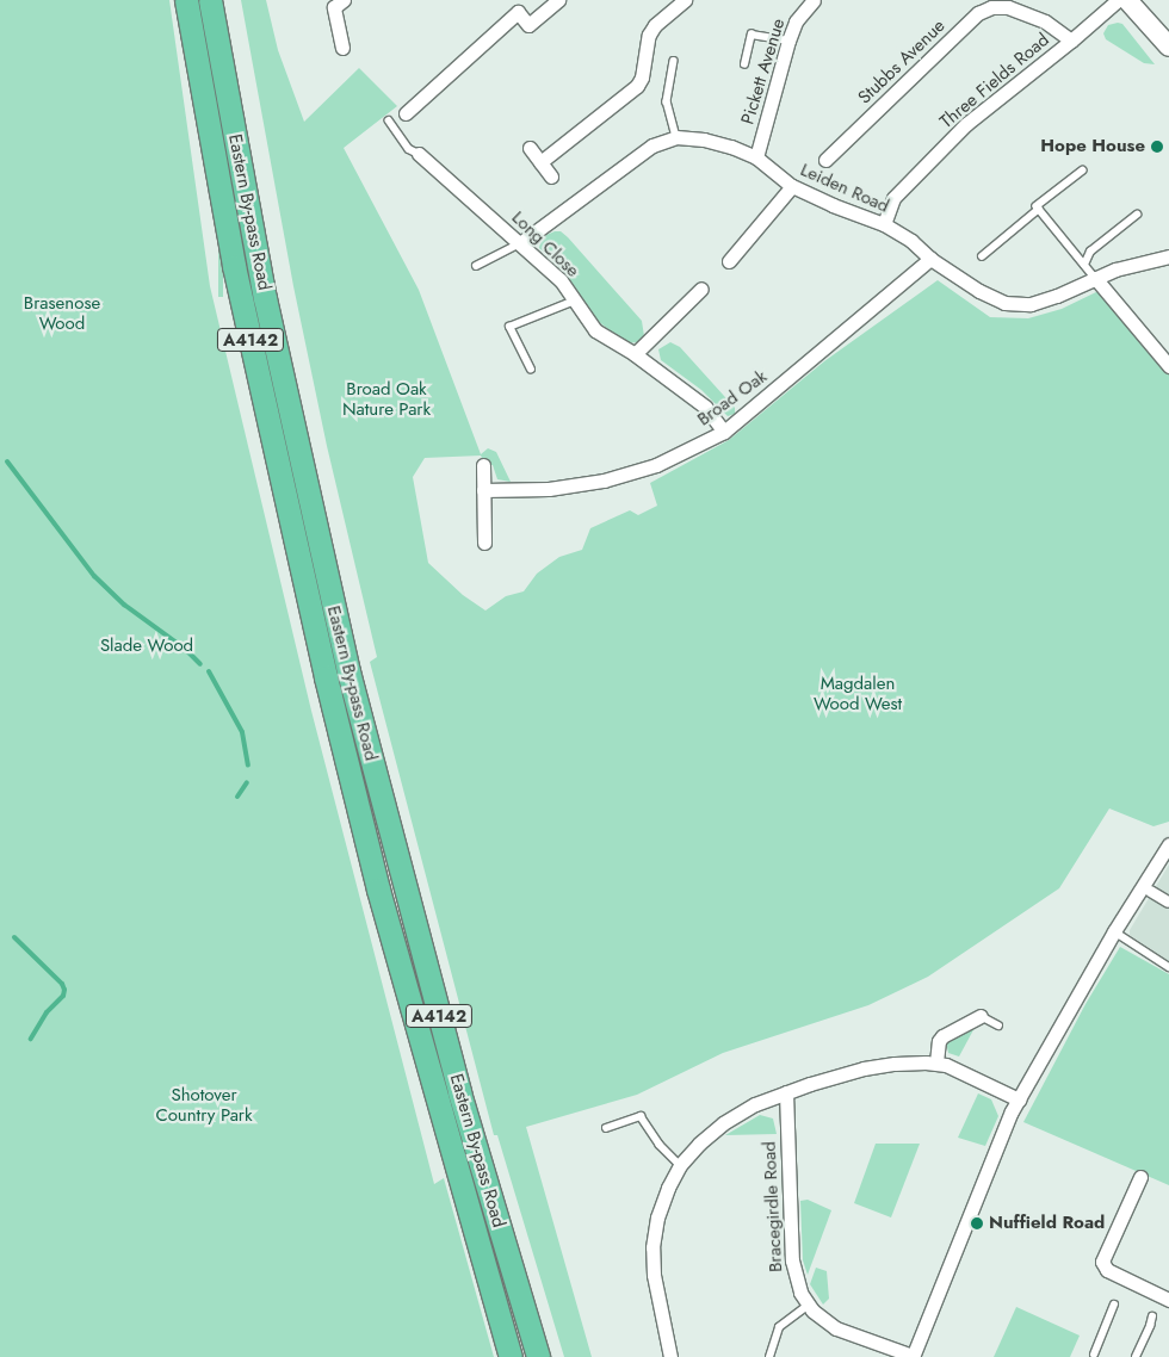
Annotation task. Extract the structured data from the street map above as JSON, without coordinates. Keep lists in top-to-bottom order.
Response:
{
  "streets": {
    "highway": ["Eastern By-pass Road", "A4142"],
    "street": [
      "Stubbs Avenue",
      "Pickett Avenue",
      "Three Fields Road",
      "Leiden Road",
      "Long Close",
      "Broad Oak",
      "Bracegirdle Road"
    ]
  },
  "crossings": [
    ["Stubbs Avenue", "Three Fields Road"],
    ["Pickett Avenue", "Leiden Road"],
    ["Three Fields Road", "Leiden Road"],
    ["Leiden Road", "Long Close"],
    ["Leiden Road", "Broad Oak"],
    ["Long Close", "Broad Oak"]
  ],
  "parks": [
    "Brasenose Wood",
    "Broad Oak Nature Park",
    "Slade Wood",
    "Magdalen Wood West",
    "Shotover Country Park"
  ],
  "places": ["Hope House", "Nuffield Road"]
}
